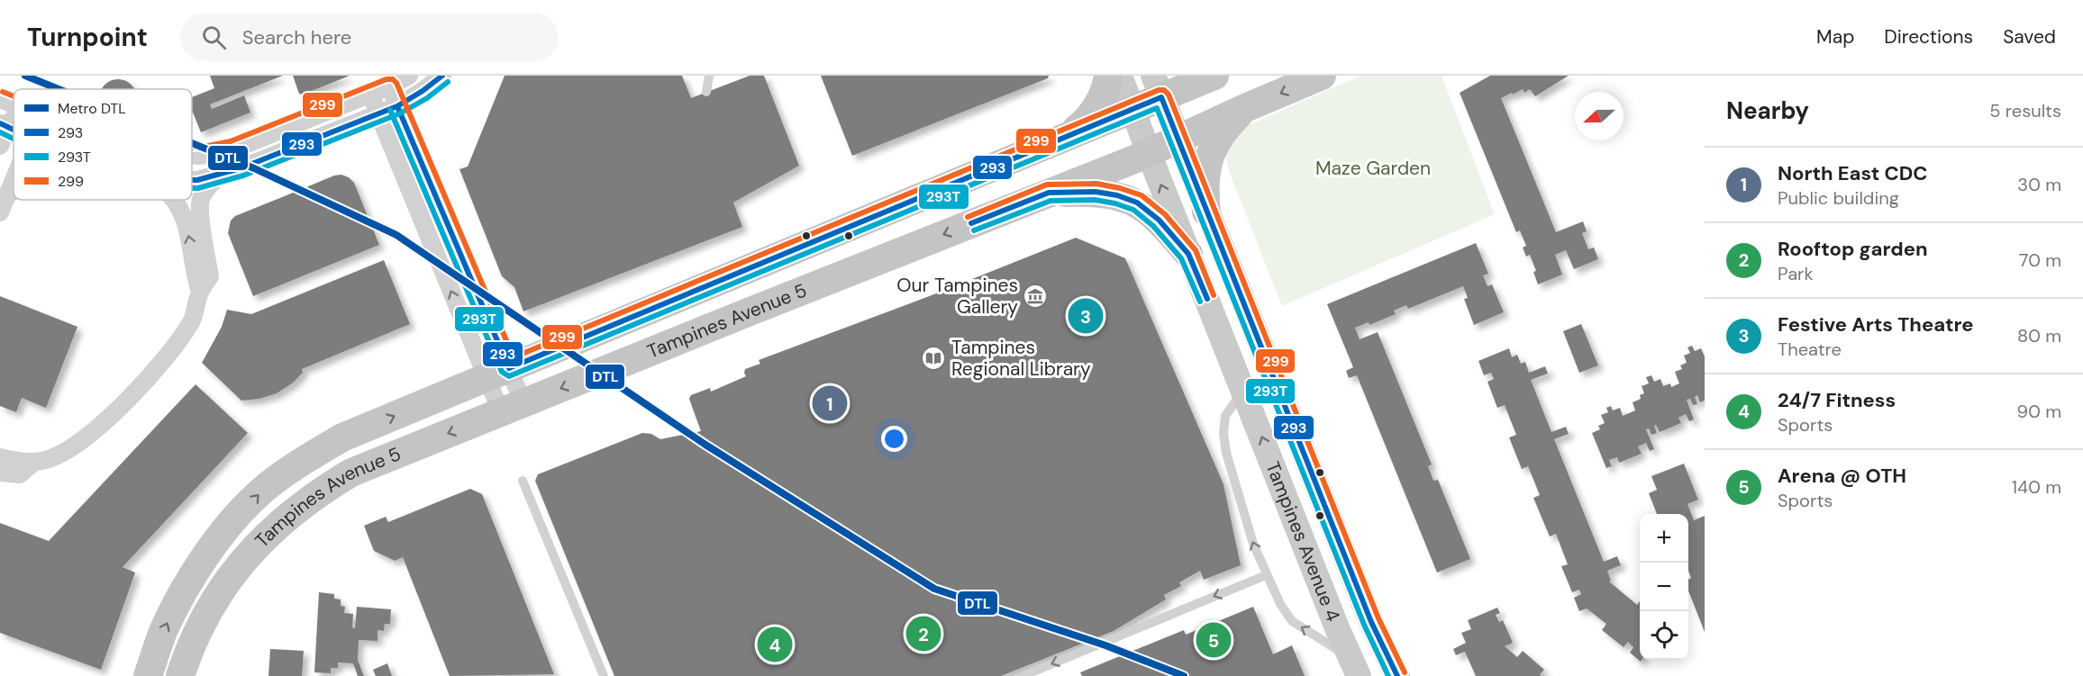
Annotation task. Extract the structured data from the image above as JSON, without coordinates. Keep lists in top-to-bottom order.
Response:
{
  "streets": {
    "main road": ["Tampines Avenue 5", "Tampines Avenue 4"]
  },
  "crossings": [
    ["Tampines Avenue 5", "Tampines Avenue 4"]
  ],
  "parks": ["Maze Garden"],
  "places": {
    "museum": ["Our Tampines Gallery"],
    "library": ["Tampines Regional Library"]
  },
  "lines": [
    "metro line DTL",
    "transit line 293",
    "transit line 299",
    "transit line 293T"
  ],
  "legend": [
    "Metro DTL",
    "293",
    "293T",
    "299"
  ],
  "north": "left",
  "page": {
    "header": "Turnpoint",
    "search": "Search here",
    "nav": ["Map", "Directions", "Saved"],
    "heading": ["Nearby", "5 results"],
    "list": [
      {
        "mark": "1",
        "name": "North East CDC",
        "note": "Public building",
        "value": "30 m"
      },
      {
        "mark": "2",
        "name": "Rooftop garden",
        "note": "Park",
        "value": "70 m"
      },
      {
        "mark": "3",
        "name": "Festive Arts Theatre",
        "note": "Theatre",
        "value": "80 m"
      },
      {
        "mark": "4",
        "name": "24/7 Fitness",
        "note": "Sports",
        "value": "90 m"
      },
      {
        "mark": "5",
        "name": "Arena @ OTH",
        "note": "Sports",
        "value": "140 m"
      }
    ],
    "pins": [
      "3",
      "1",
      "2",
      "5",
      "4"
    ],
    "map_buttons": ["+", "−"]
  }
}
